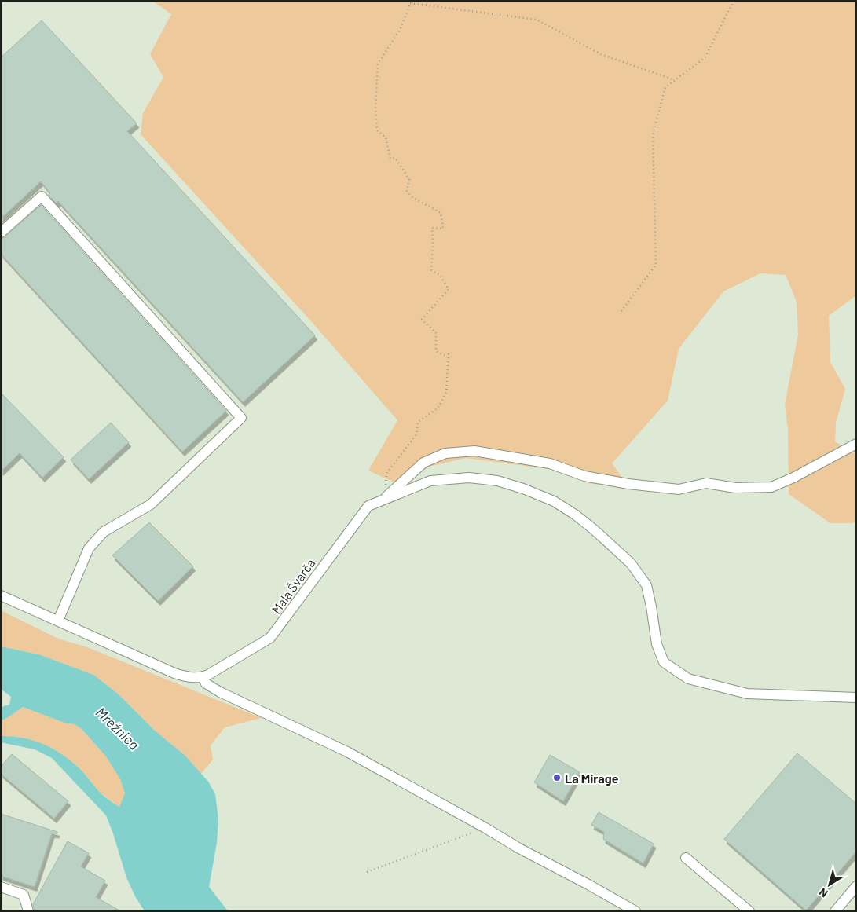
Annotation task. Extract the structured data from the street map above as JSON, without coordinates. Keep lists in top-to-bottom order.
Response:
{
  "streets": {
    "street": ["Mala Švarča"]
  },
  "water": ["Mrežnica"],
  "places": ["La Mirage"],
  "north": "bottom left"
}
